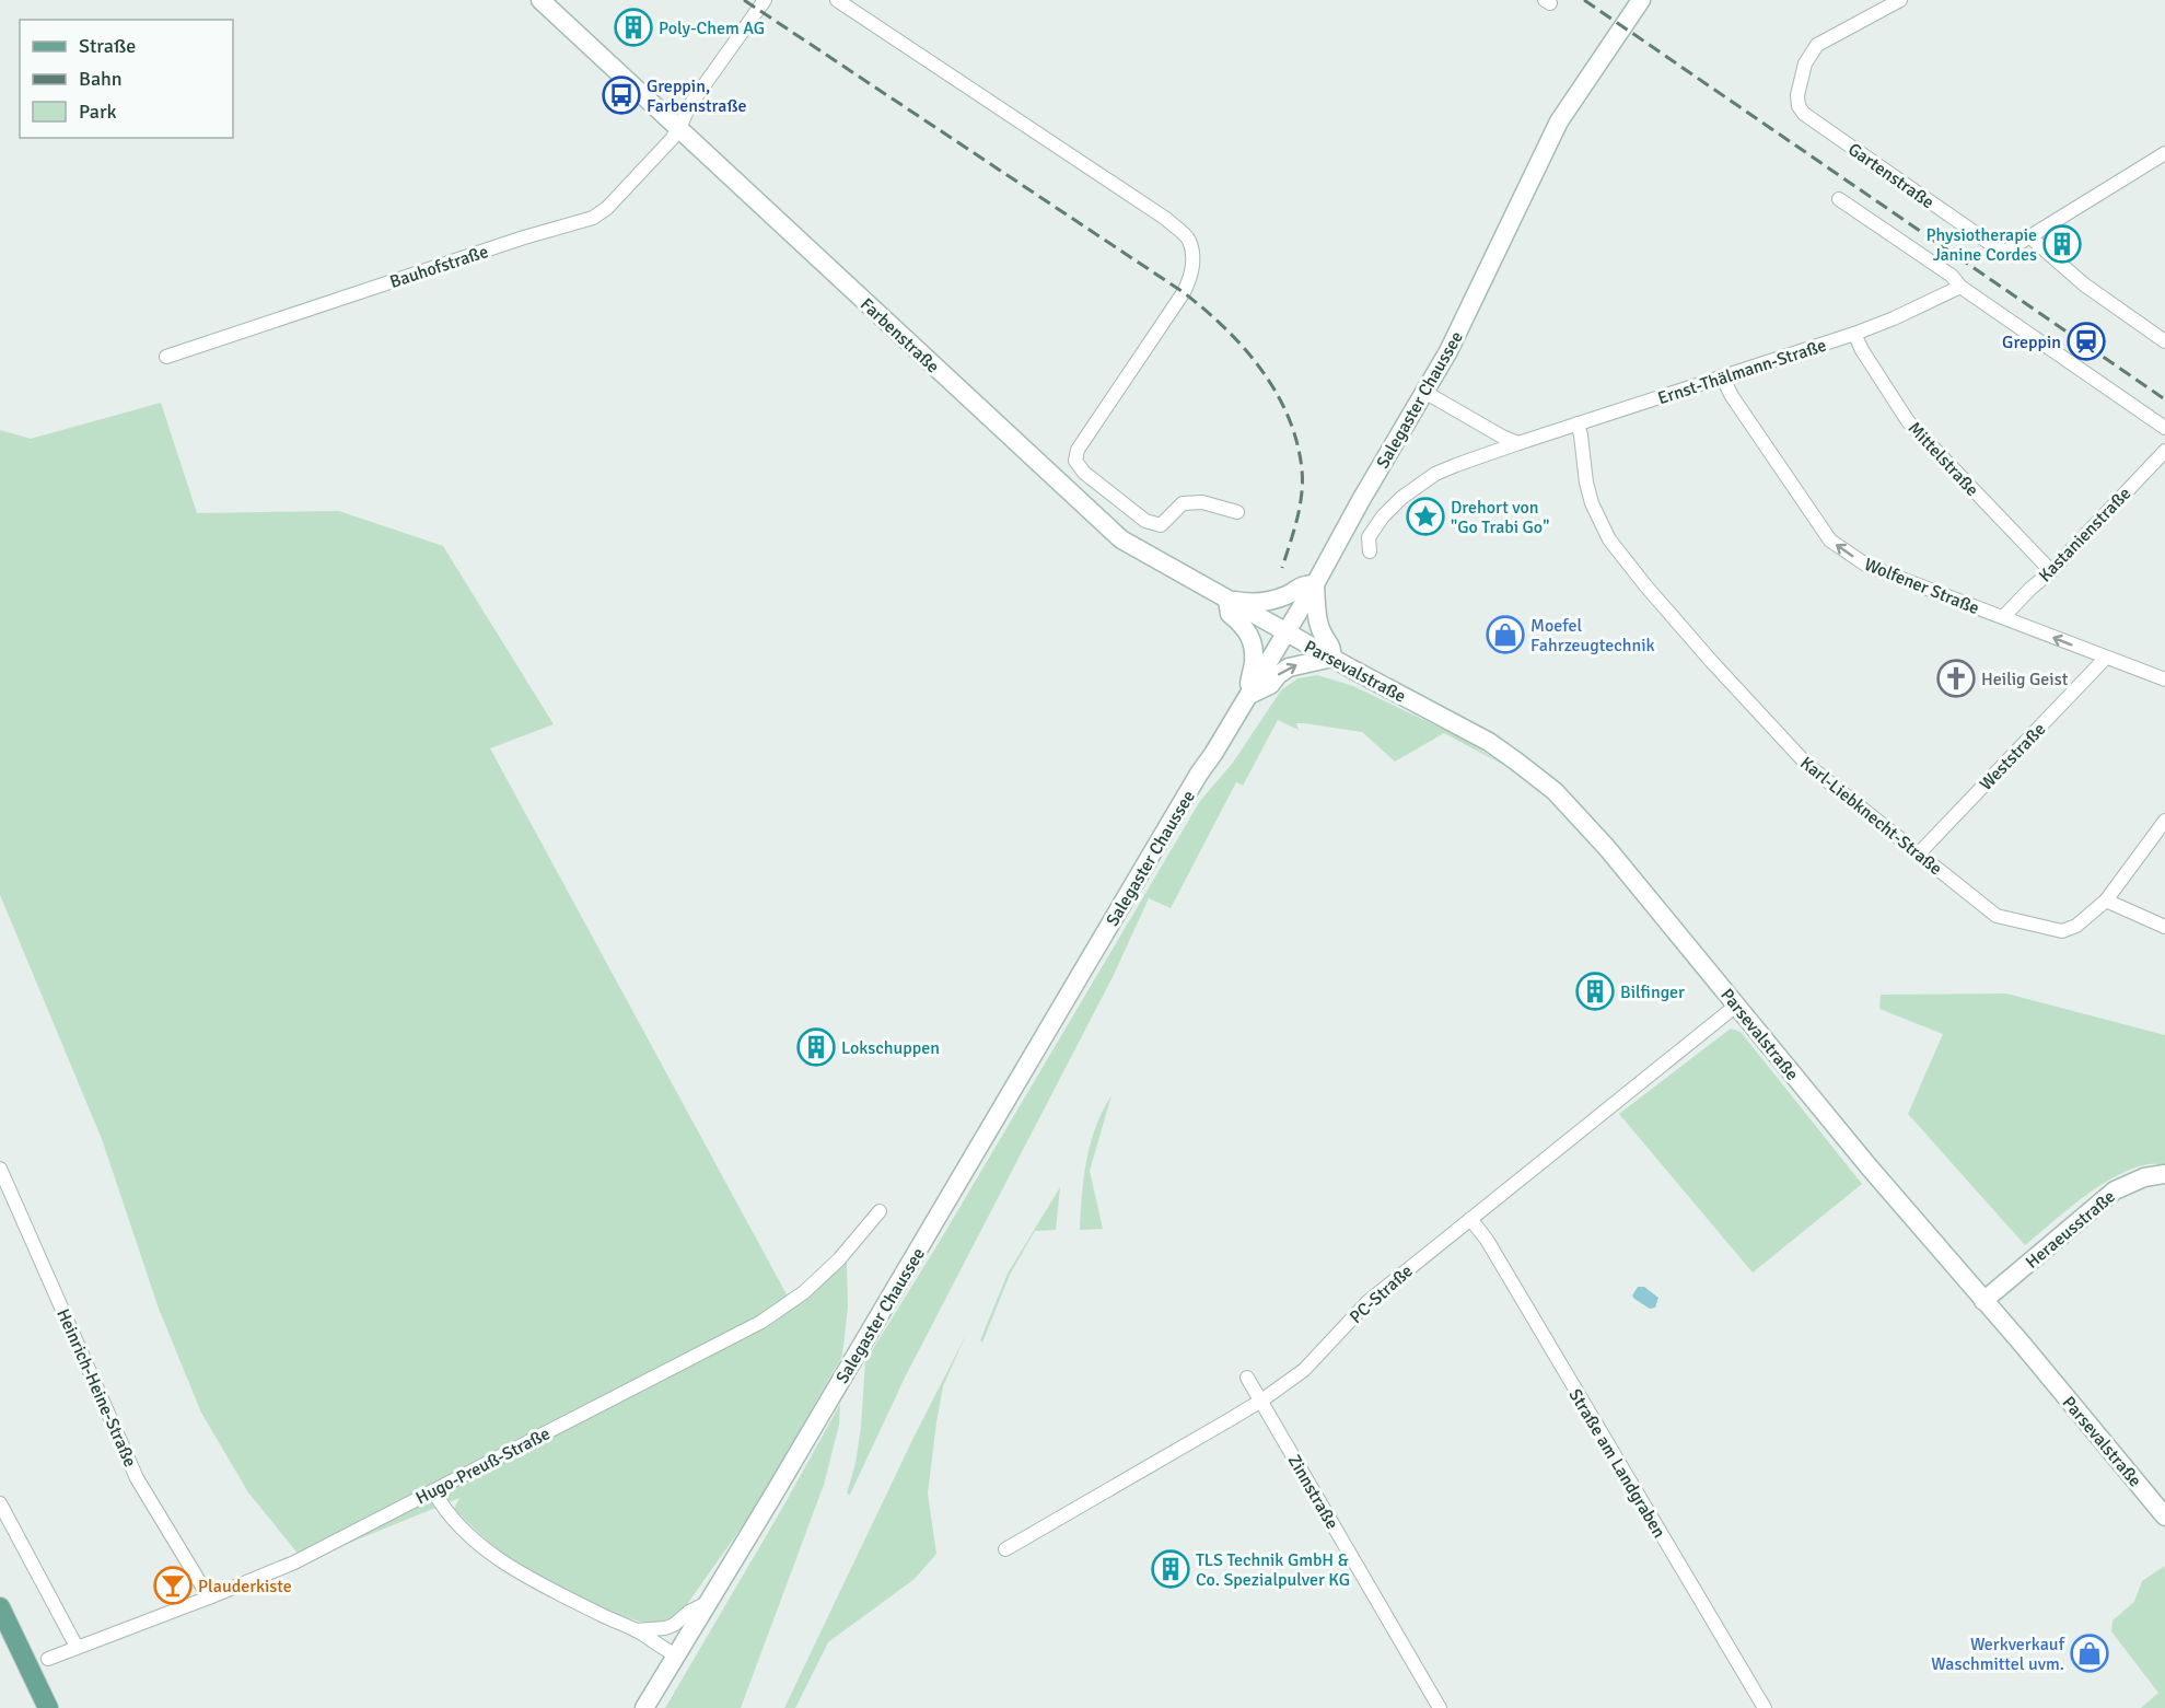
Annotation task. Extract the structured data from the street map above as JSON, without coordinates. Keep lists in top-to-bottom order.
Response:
{
  "streets": {
    "street": [
      "Gartenstraße",
      "Bauhofstraße",
      "Farbenstraße",
      "Ernst-Thälmann-Straße",
      "Salegaster Chaussee",
      "Mittelstraße",
      "Kastanienstraße",
      "Wolfener Straße",
      "Parsevalstraße",
      "Weststraße",
      "Karl-Liebknecht-Straße",
      "Heraeusstraße",
      "PC-Straße",
      "Heinrich-Heine-Straße",
      "Straße am Landgraben",
      "Hugo-Preuß-Straße",
      "Zinnstraße"
    ]
  },
  "crossings": [
    ["Bauhofstraße", "Farbenstraße"],
    ["Farbenstraße", "Salegaster Chaussee"],
    ["Farbenstraße", "Parsevalstraße"],
    ["Ernst-Thälmann-Straße", "Mittelstraße"],
    ["Ernst-Thälmann-Straße", "Wolfener Straße"],
    ["Ernst-Thälmann-Straße", "Karl-Liebknecht-Straße"],
    ["Salegaster Chaussee", "Parsevalstraße"],
    ["Mittelstraße", "Kastanienstraße"],
    ["Kastanienstraße", "Wolfener Straße"],
    ["Wolfener Straße", "Weststraße"],
    ["Parsevalstraße", "Heraeusstraße"],
    ["Parsevalstraße", "PC-Straße"],
    ["Weststraße", "Karl-Liebknecht-Straße"],
    ["PC-Straße", "Straße am Landgraben"],
    ["PC-Straße", "Zinnstraße"],
    ["Heinrich-Heine-Straße", "Hugo-Preuß-Straße"]
  ],
  "one_way": ["Wolfener Straße"],
  "places": {
    "building": [
      "Poly-Chem AG",
      "Physiotherapie Janine Cordes",
      "Bilfinger",
      "Lokschuppen",
      "TLS Technik GmbH & Co. Spezialpulver KG"
    ],
    "bus stop": ["Greppin, Farbenstraße"],
    "station": ["Greppin"],
    "place": ["Drehort von \"Go Trabi Go\""],
    "shop": ["Moefel Fahrzeugtechnik", "Werkverkauf Waschmittel uvm."],
    "church": ["Heilig Geist"],
    "bar": ["Plauderkiste"]
  },
  "legend": ["Straße", "Bahn", "Park"]
}
